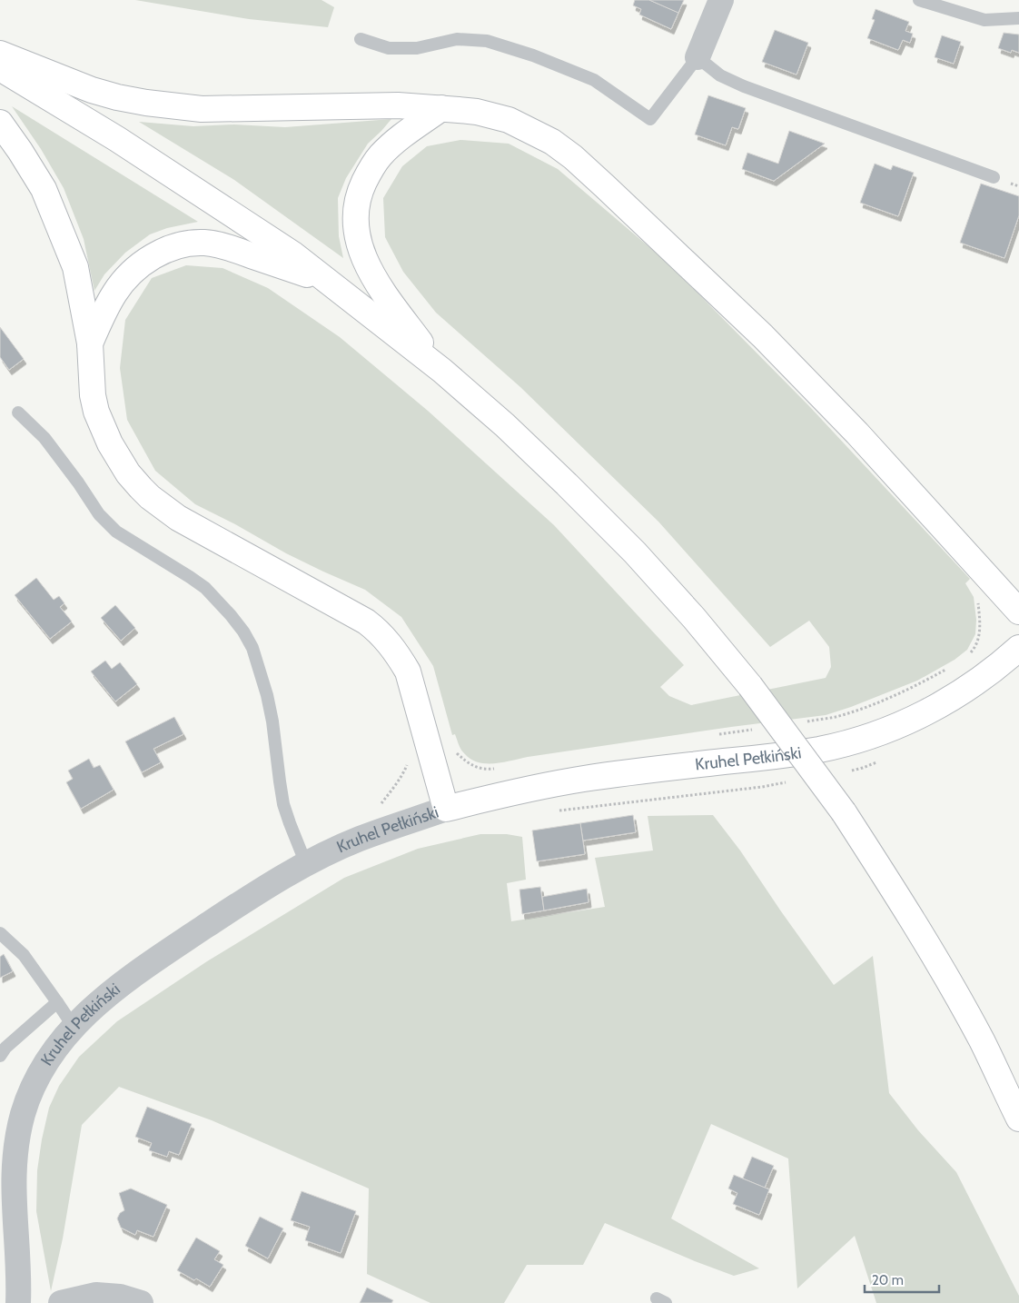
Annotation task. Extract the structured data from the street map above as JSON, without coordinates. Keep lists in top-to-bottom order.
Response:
{
  "streets": {
    "main road": ["Kruhel Pełkiński"]
  },
  "scale_bar": "20 m"
}
